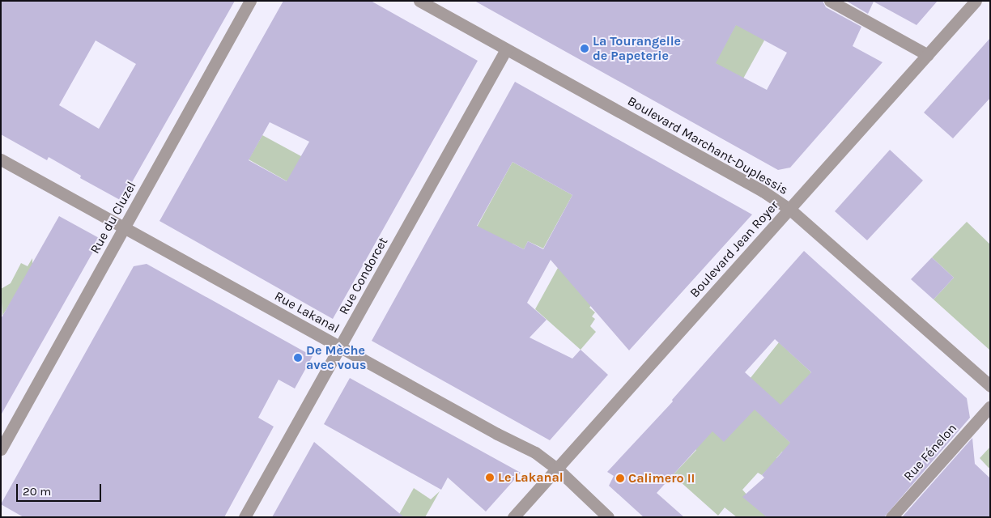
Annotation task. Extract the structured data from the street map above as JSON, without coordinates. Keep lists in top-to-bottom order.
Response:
{
  "streets": {
    "street": [
      "Boulevard Marchant-Duplessis",
      "Rue du Cluzel",
      "Boulevard Jean Royer",
      "Rue Condorcet",
      "Rue Lakanal",
      "Rue Fénelon"
    ]
  },
  "crossings": [
    ["Boulevard Marchant-Duplessis", "Boulevard Jean Royer"],
    ["Boulevard Marchant-Duplessis", "Rue Condorcet"],
    ["Rue du Cluzel", "Rue Lakanal"],
    ["Boulevard Jean Royer", "Rue Lakanal"],
    ["Rue Condorcet", "Rue Lakanal"]
  ],
  "places": [
    "La Tourangelle de Papeterie",
    "De Mèche avec vous",
    "Le Lakanal",
    "Calimero II"
  ],
  "scale_bar": "20 m"
}
